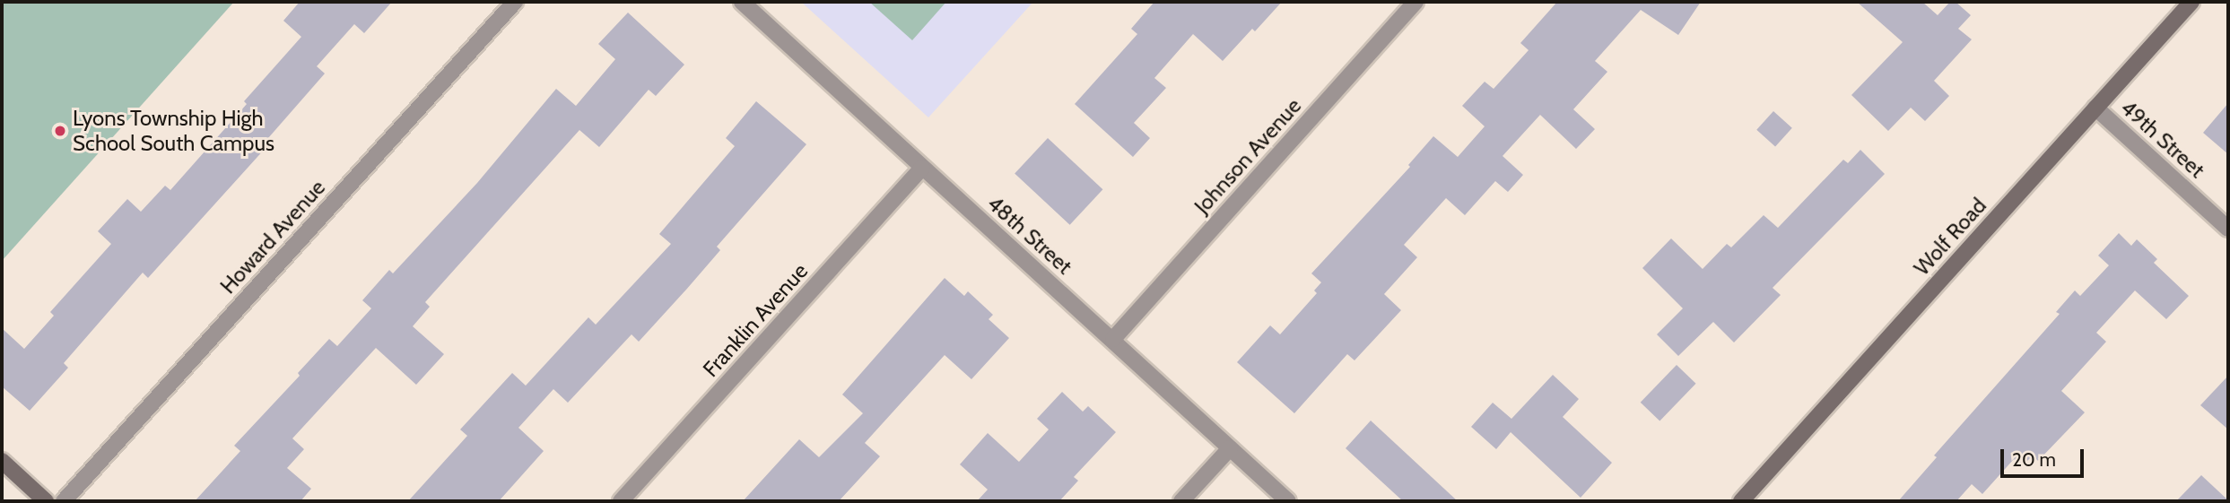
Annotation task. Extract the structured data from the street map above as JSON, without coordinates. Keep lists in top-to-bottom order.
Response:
{
  "streets": {
    "main road": ["Wolf Road"],
    "street": [
      "49th Street",
      "Johnson Avenue",
      "48th Street",
      "Howard Avenue",
      "Franklin Avenue"
    ]
  },
  "crossings": [
    ["49th Street", "Wolf Road"],
    ["Johnson Avenue", "48th Street"],
    ["48th Street", "Franklin Avenue"]
  ],
  "places": ["Lyons Township High School South Campus"],
  "scale_bar": "20 m"
}
